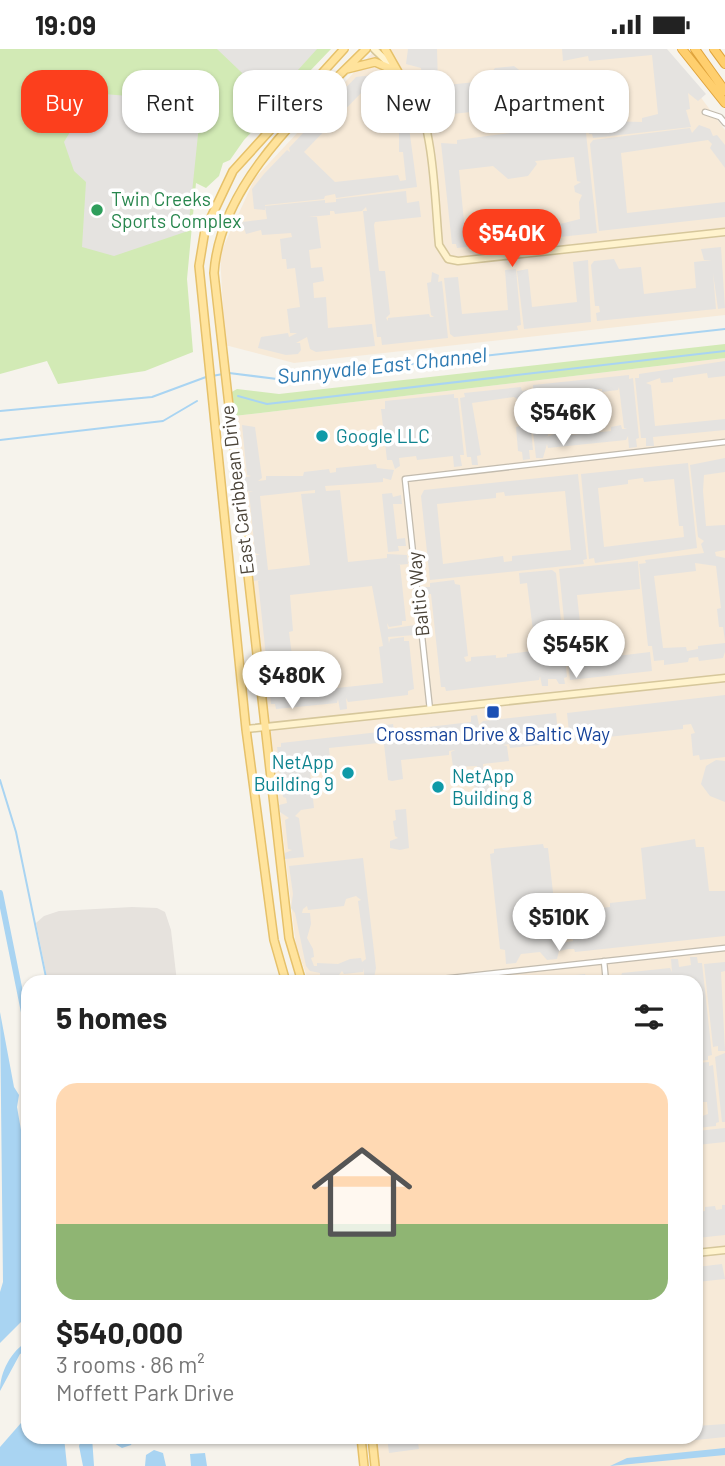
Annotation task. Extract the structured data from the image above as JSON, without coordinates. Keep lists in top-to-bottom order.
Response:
{
  "streets": {
    "main road": ["East Caribbean Drive"],
    "street": ["Baltic Way"]
  },
  "water": ["Sunnyvale East Channel"],
  "places": {
    "other": [
      "Twin Creeks Sports Complex",
      "Google LLC",
      "NetApp Building 9",
      "NetApp Building 8"
    ],
    "transit": ["Crossman Drive & Baltic Way"]
  },
  "page": {
    "status": "19:09",
    "chip": [
      "Buy",
      "Rent",
      "Filters",
      "New",
      "Apartment"
    ],
    "price": [
      "$540K",
      "$546K",
      "$545K",
      "$480K",
      "$510K"
    ],
    "heading": "5 homes",
    "list": [
      {
        "name": "$540,000",
        "note": "3 rooms · 86 m² · Moffett Park Drive"
      }
    ]
  }
}
